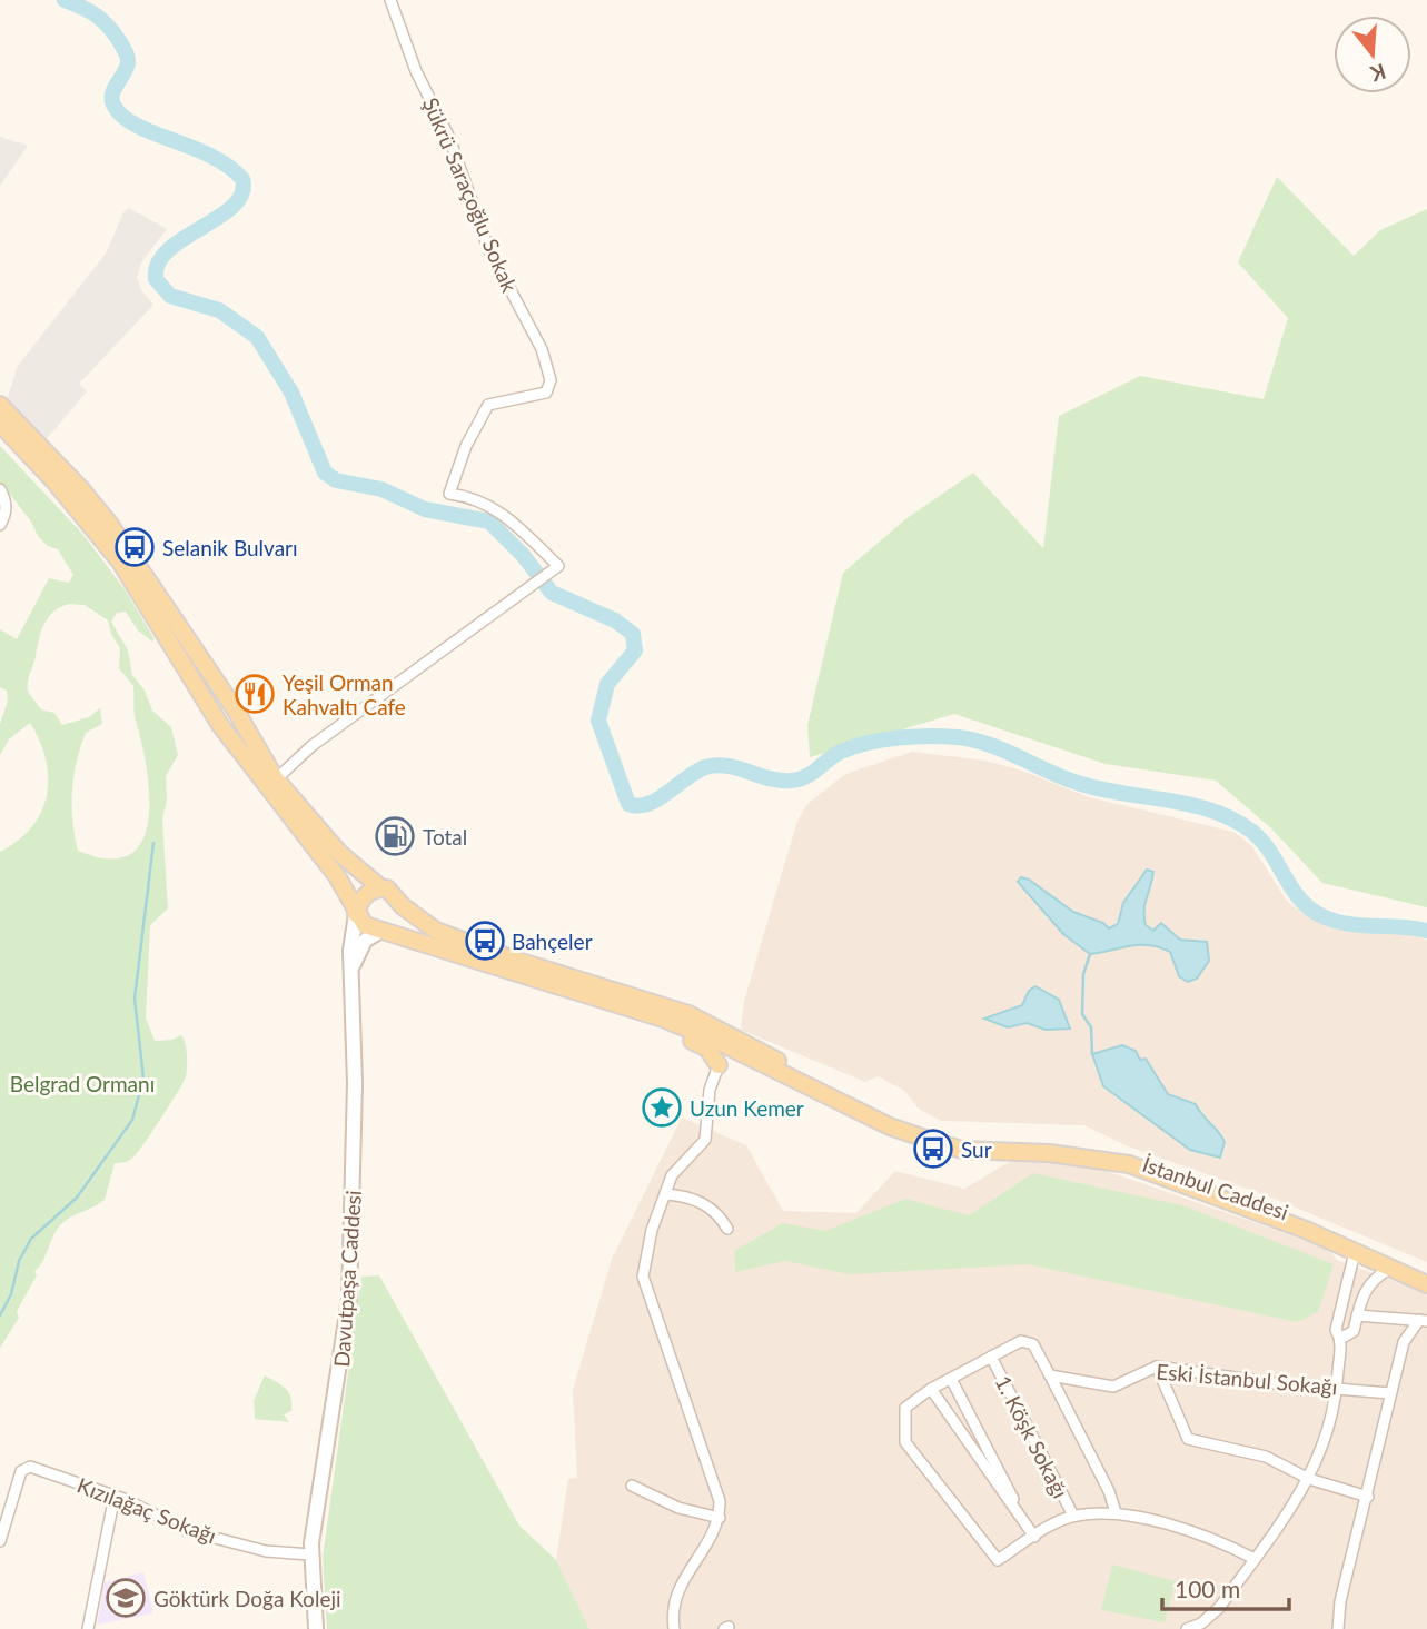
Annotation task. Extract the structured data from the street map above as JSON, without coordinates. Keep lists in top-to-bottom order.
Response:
{
  "streets": {
    "main road": ["İstanbul Caddesi"],
    "street": [
      "Şükrü Saraçoğlu Sokak",
      "Davutpaşa Caddesi",
      "Eski İstanbul Sokağı",
      "1. Köşk Sokağı",
      "Kızılağaç Sokağı"
    ]
  },
  "crossings": [
    ["Davutpaşa Caddesi", "Kızılağaç Sokağı"]
  ],
  "parks": ["Belgrad Ormanı"],
  "places": {
    "bus stop": ["Selanik Bulvarı", "Bahçeler", "Sur"],
    "restaurant": ["Yeşil Orman Kahvaltı Cafe"],
    "fuel station": ["Total"],
    "place": ["Uzun Kemer"],
    "school or university": ["Göktürk Doğa Koleji"]
  },
  "scale_bar": "100 m",
  "north": "bottom"
}
